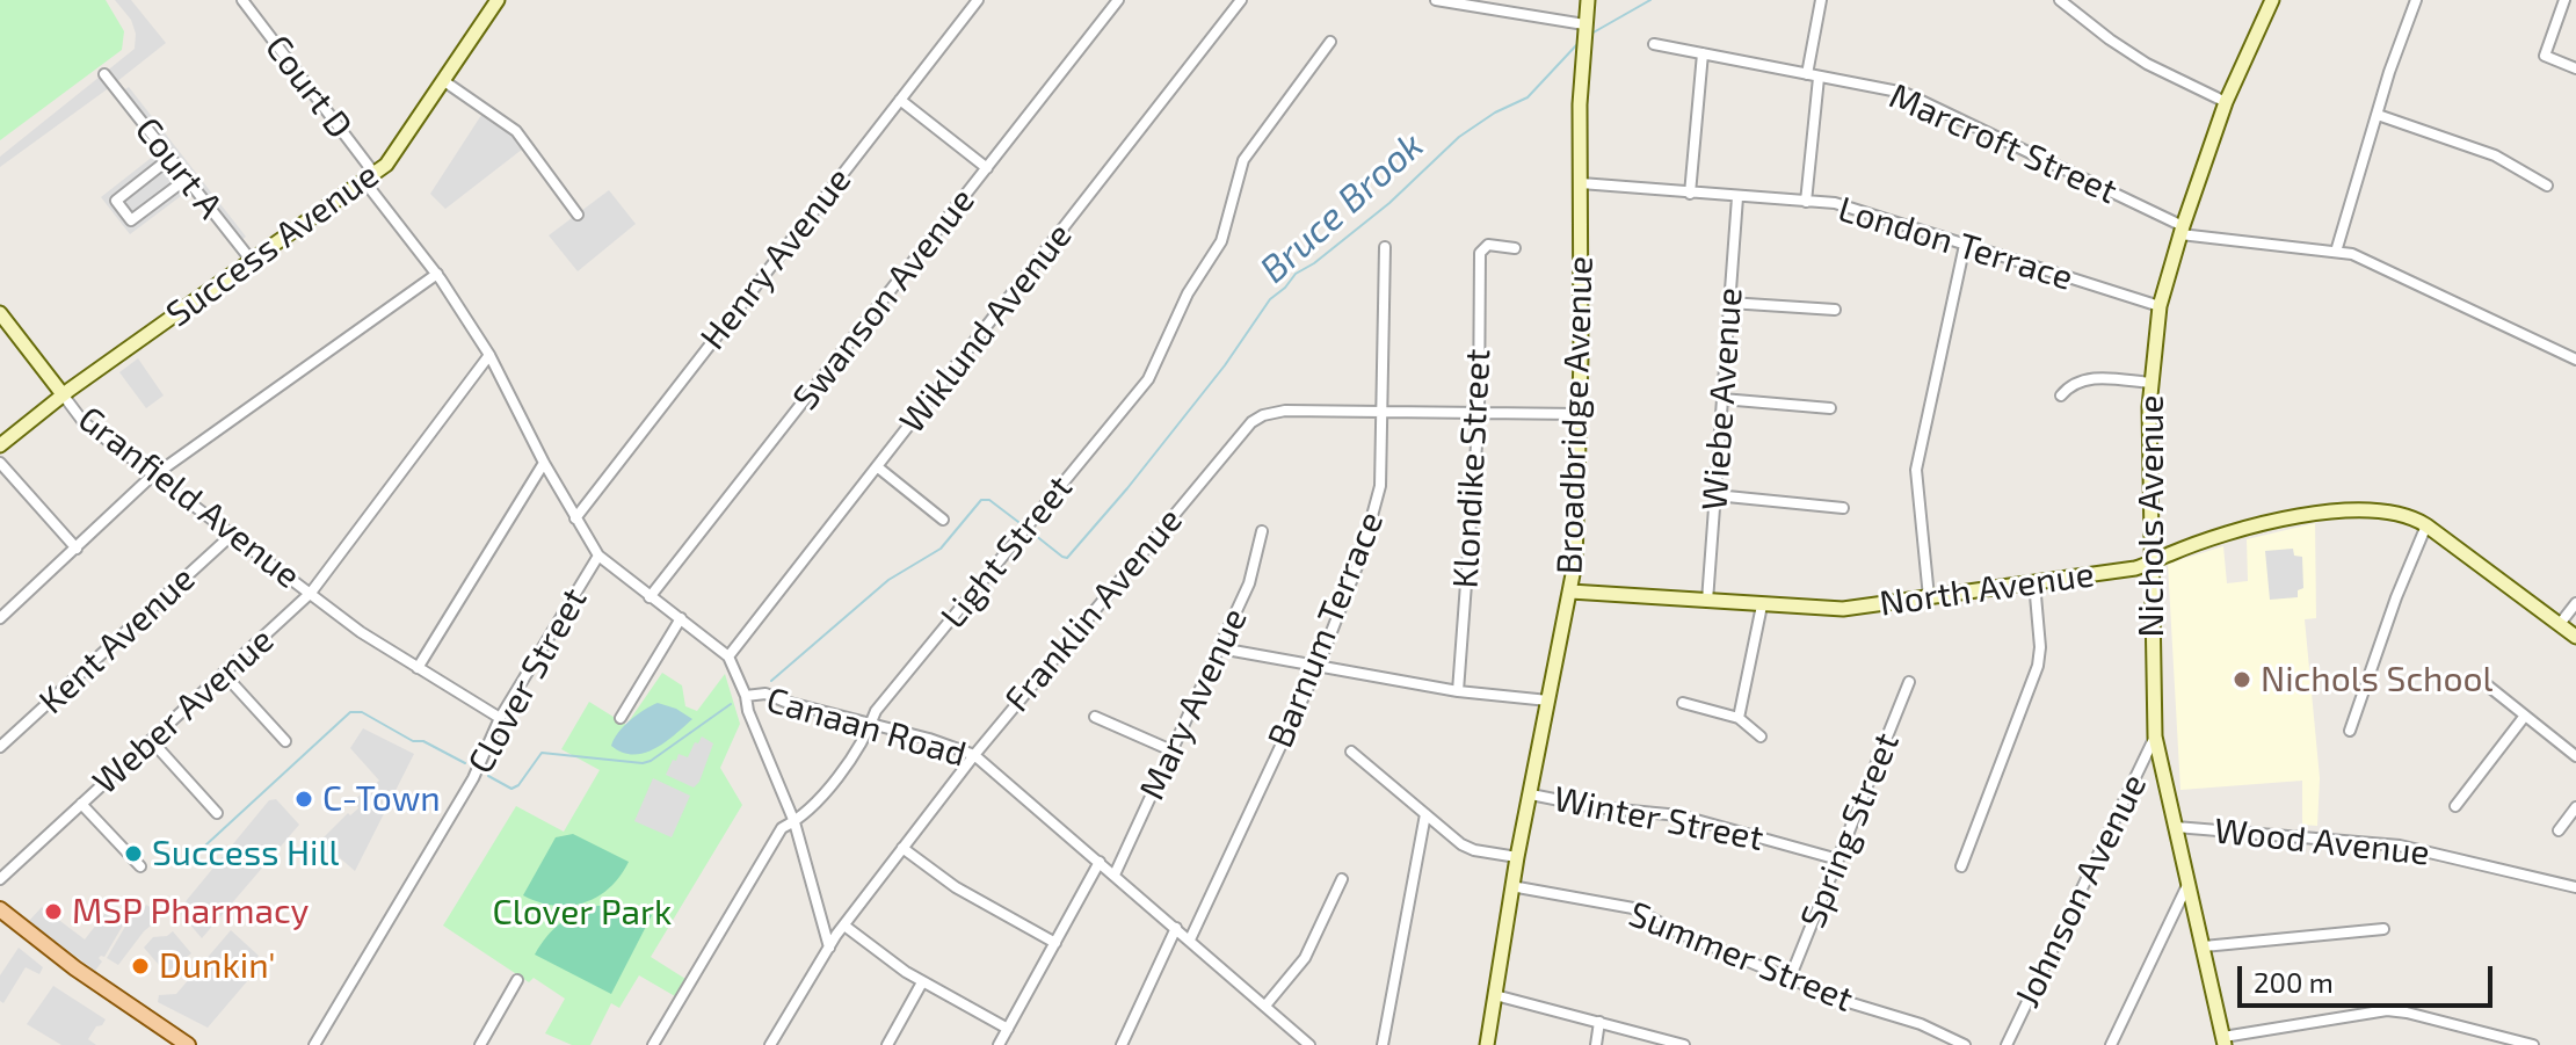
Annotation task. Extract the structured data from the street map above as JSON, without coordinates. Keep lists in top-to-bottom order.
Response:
{
  "streets": {
    "main road": [
      "Success Avenue",
      "Broadbridge Avenue",
      "Granfield Avenue",
      "Nichols Avenue",
      "North Avenue"
    ],
    "street": [
      "Court D",
      "Marcroft Street",
      "Court A",
      "London Terrace",
      "Henry Avenue",
      "Swanson Avenue",
      "Wiklund Avenue",
      "Wiebe Avenue",
      "Klondike Street",
      "Light Street",
      "Franklin Avenue",
      "Barnum Terrace",
      "Kent Avenue",
      "Clover Street",
      "Mary Avenue",
      "Weber Avenue",
      "Canaan Road",
      "Winter Street",
      "Spring Street",
      "Wood Avenue",
      "Johnson Avenue",
      "Summer Street"
    ]
  },
  "crossings": [
    ["Court D", "Success Avenue"],
    ["Court D", "Canaan Road"],
    ["Marcroft Street", "Nichols Avenue"],
    ["Court A", "Success Avenue"],
    ["London Terrace", "Wiebe Avenue"],
    ["London Terrace", "Broadbridge Avenue"],
    ["London Terrace", "Nichols Avenue"],
    ["Success Avenue", "Granfield Avenue"],
    ["Success Avenue", "Canaan Road"],
    ["Henry Avenue", "Canaan Road"],
    ["Swanson Avenue", "Canaan Road"],
    ["Wiklund Avenue", "Canaan Road"],
    ["Wiebe Avenue", "North Avenue"],
    ["Broadbridge Avenue", "North Avenue"],
    ["Broadbridge Avenue", "Winter Street"],
    ["Broadbridge Avenue", "Summer Street"],
    ["Granfield Avenue", "Kent Avenue"],
    ["Granfield Avenue", "Clover Street"],
    ["Granfield Avenue", "Weber Avenue"],
    ["Nichols Avenue", "North Avenue"],
    ["Nichols Avenue", "Wood Avenue"],
    ["Nichols Avenue", "Johnson Avenue"],
    ["Light Street", "Canaan Road"],
    ["Franklin Avenue", "Barnum Terrace"],
    ["Franklin Avenue", "Canaan Road"],
    ["Barnum Terrace", "Canaan Road"],
    ["Clover Street", "Canaan Road"],
    ["Mary Avenue", "Canaan Road"],
    ["Weber Avenue", "Canaan Road"],
    ["Winter Street", "Spring Street"],
    ["Spring Street", "Summer Street"]
  ],
  "water": ["Bruce Brook"],
  "parks": ["Clover Park"],
  "places": [
    "Nichols School",
    "C-Town",
    "Success Hill",
    "MSP Pharmacy",
    "Dunkin'"
  ],
  "scale_bar": "200 m"
}
